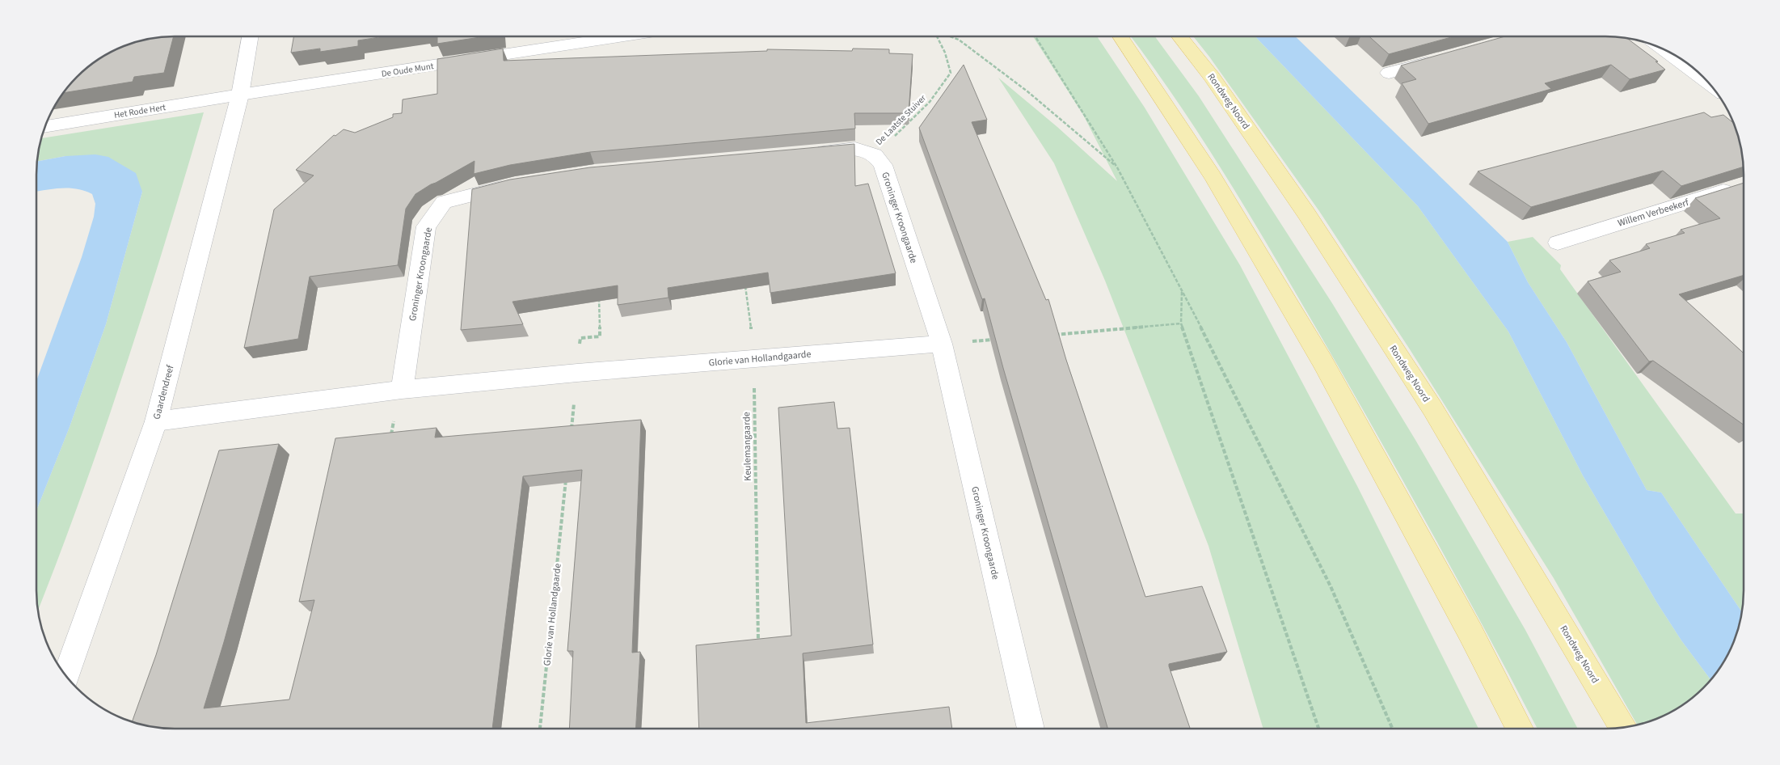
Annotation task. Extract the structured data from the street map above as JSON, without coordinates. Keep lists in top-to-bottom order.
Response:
{
  "streets": {
    "main road": ["Rondweg Noord"],
    "street": [
      "De Oude Munt",
      "Het Rode Hert",
      "Willem Verbeekerf",
      "Groninger Kroongaarde",
      "Glorie van Hollandgaarde",
      "Gaardendreef"
    ],
    "path": ["De Laatste Stuiver", "Keulemangaarde"]
  },
  "crossings": [
    ["De Oude Munt", "Het Rode Hert"],
    ["De Oude Munt", "Gaardendreef"],
    ["Het Rode Hert", "Gaardendreef"],
    ["De Laatste Stuiver", "Groninger Kroongaarde"],
    ["Groninger Kroongaarde", "Glorie van Hollandgaarde"],
    ["Glorie van Hollandgaarde", "Keulemangaarde"]
  ]
}
